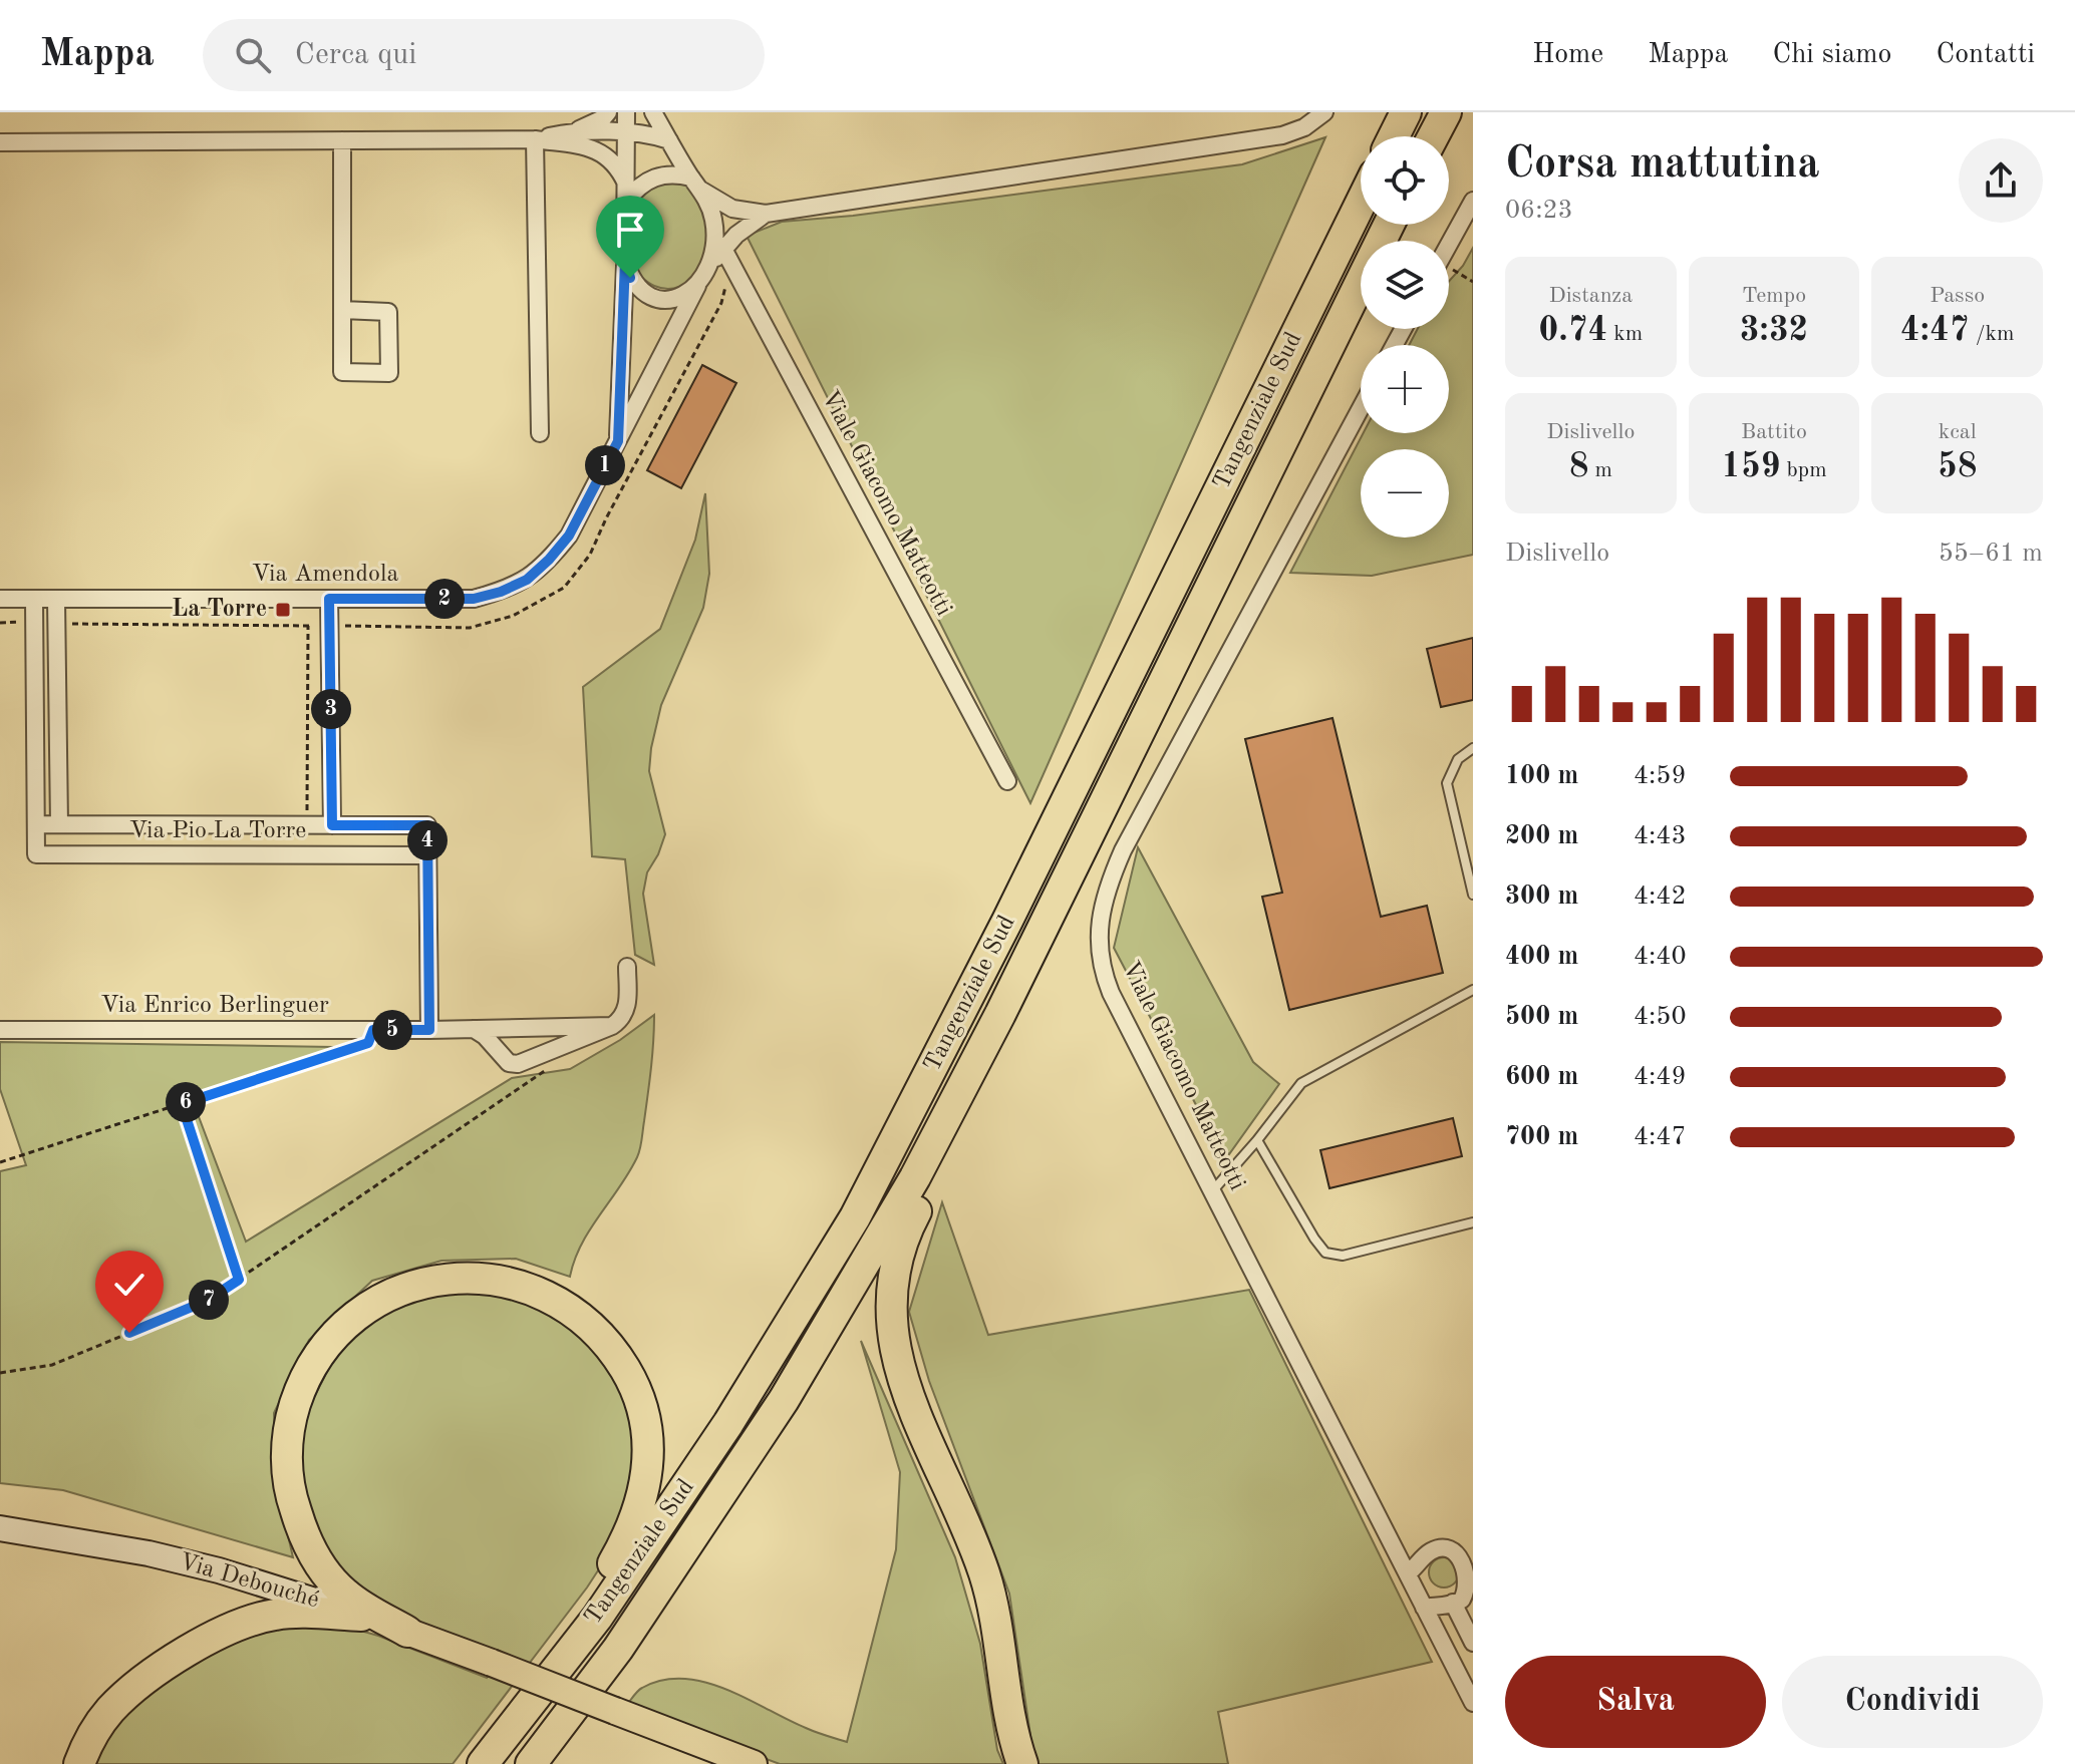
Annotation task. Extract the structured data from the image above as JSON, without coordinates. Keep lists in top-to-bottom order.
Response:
{
  "streets": {
    "highway": ["Tangenziale Sud"],
    "main road": ["Via Debouché"],
    "street": [
      "Viale Giacomo Matteotti",
      "Via Amendola",
      "Via Pio La Torre",
      "Via Enrico Berlinguer"
    ]
  },
  "crossings": [
    ["Via Amendola", "Via Pio La Torre"]
  ],
  "places": {
    "transit": ["La Torre"]
  },
  "page": {
    "header": "Mappa",
    "search": "Cerca qui",
    "nav": [
      "Home",
      "Mappa",
      "Chi siamo",
      "Contatti"
    ],
    "heading": ["Corsa mattutina", "06:23"],
    "map_buttons": ["+", "−"],
    "stats": [
      ["Distanza", "0.74 km"],
      ["Tempo", "3:32"],
      ["Passo", "4:47 /km"],
      ["Dislivello", "8 m"],
      ["Battito", "159 bpm"],
      ["kcal", "58"]
    ],
    "pins": [
      "1",
      "2",
      "3",
      "4",
      "5",
      "6",
      "7"
    ],
    "chart": ["Dislivello", "55–61 m"],
    "list": [
      {
        "name": "100 m",
        "note": "4:59"
      },
      {
        "name": "200 m",
        "note": "4:43"
      },
      {
        "name": "300 m",
        "note": "4:42"
      },
      {
        "name": "400 m",
        "note": "4:40"
      },
      {
        "name": "500 m",
        "note": "4:50"
      },
      {
        "name": "600 m",
        "note": "4:49"
      },
      {
        "name": "700 m",
        "note": "4:47"
      }
    ],
    "buttons": ["Salva", "Condividi"]
  }
}
